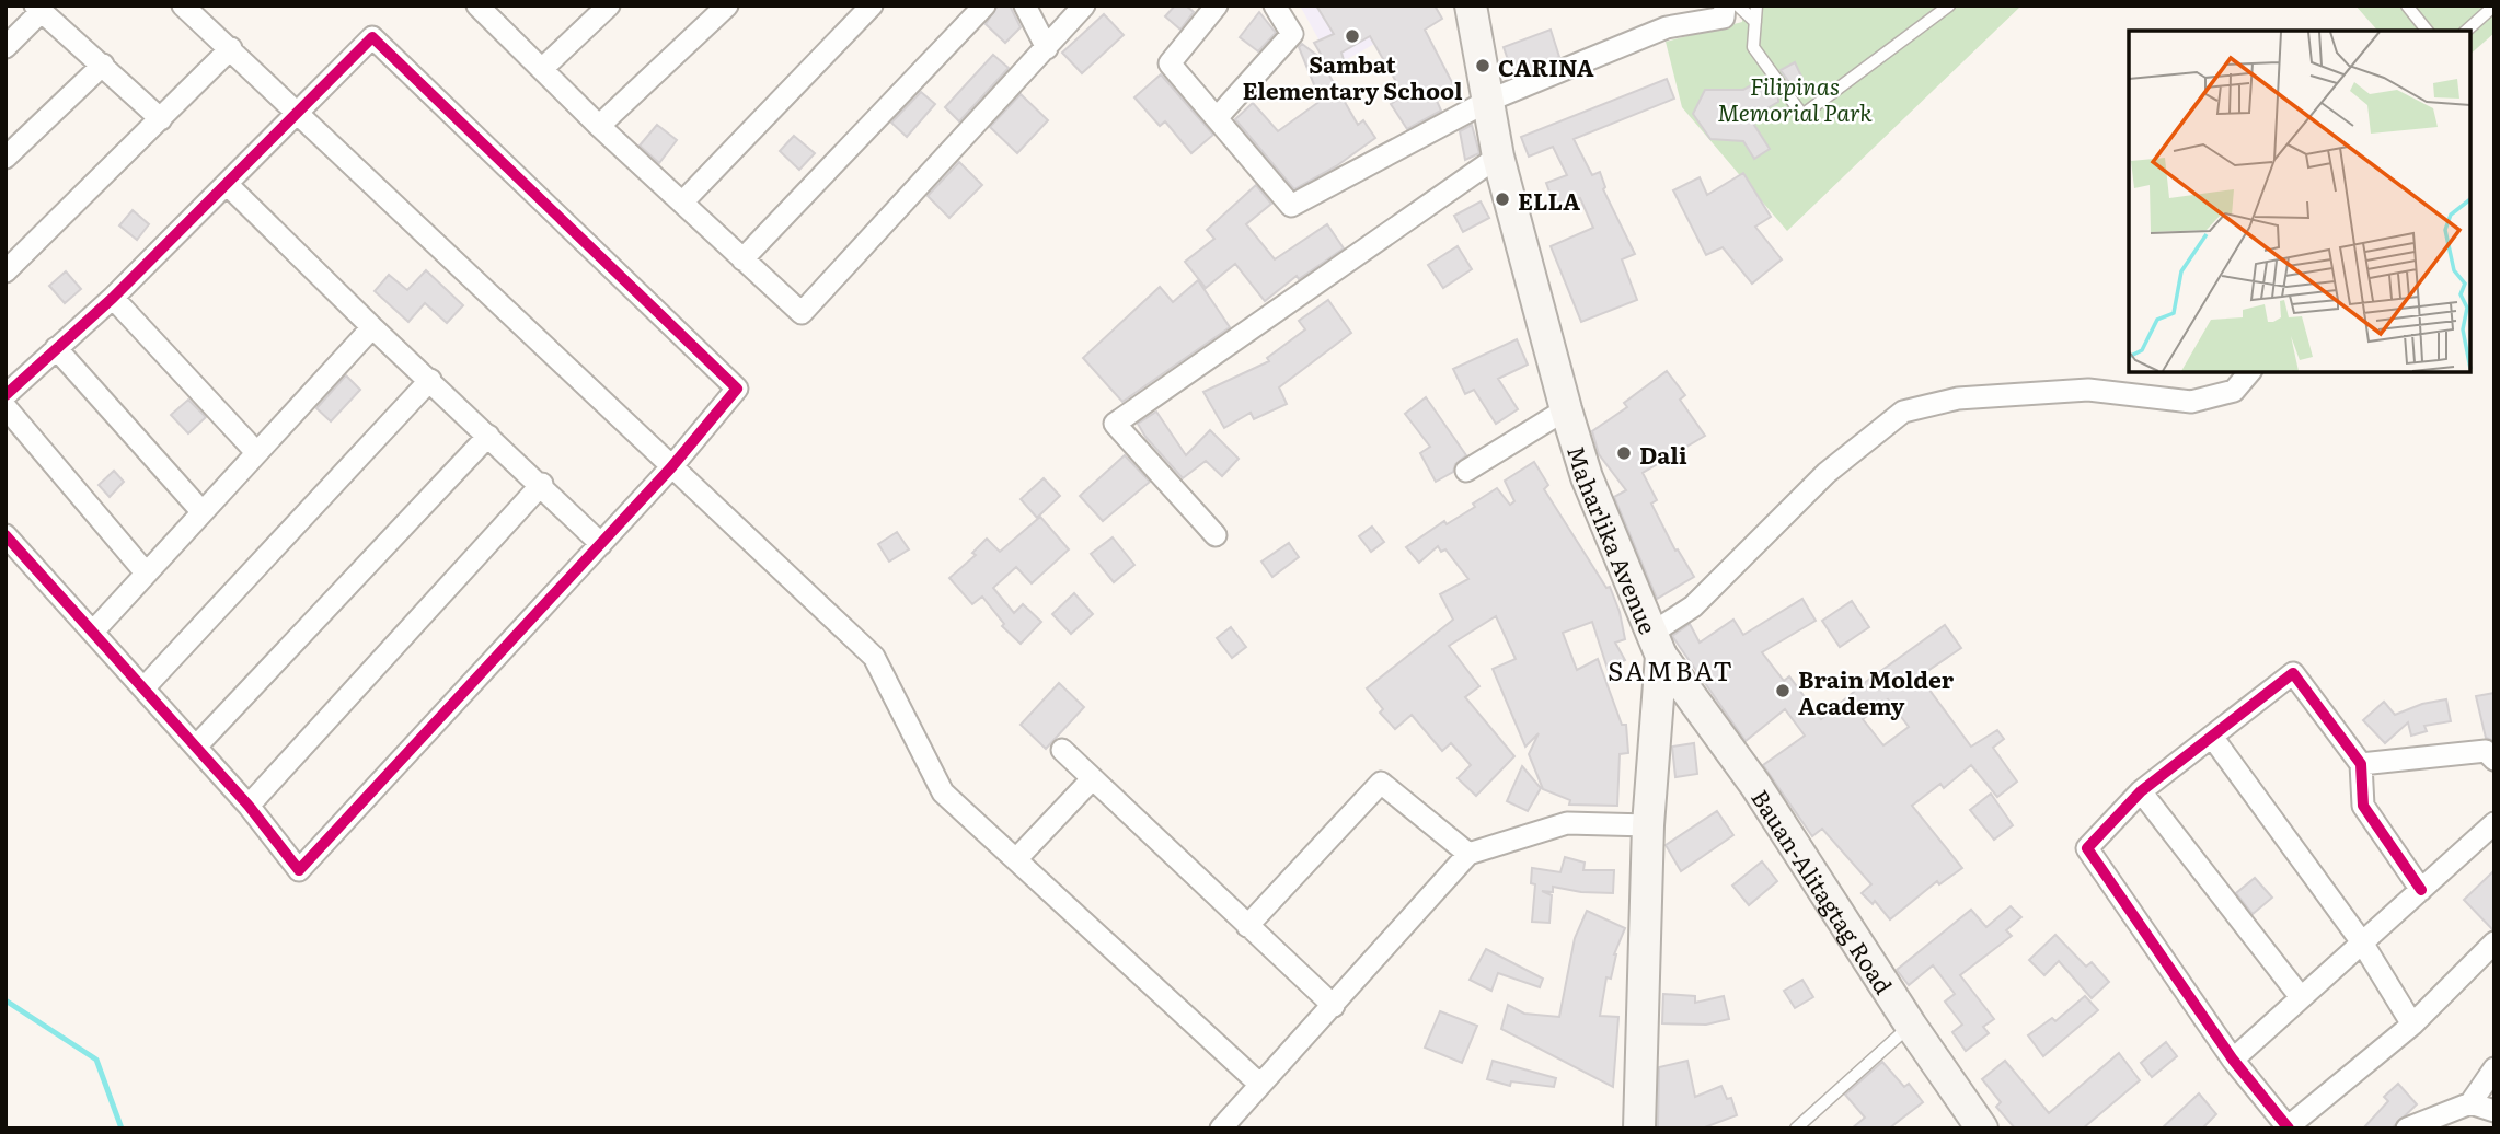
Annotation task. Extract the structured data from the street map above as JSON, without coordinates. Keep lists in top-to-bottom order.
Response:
{
  "streets": {
    "main road": ["Maharlika Avenue", "Bauan-Alitagtag Road"]
  },
  "crossings": [
    ["Maharlika Avenue", "Bauan-Alitagtag Road"]
  ],
  "districts": ["SAMBAT"],
  "parks": ["Filipinas Memorial Park"],
  "places": [
    "Sambat Elementary School",
    "CARINA",
    "ELLA",
    "Dali",
    "Brain Molder Academy"
  ]
}
